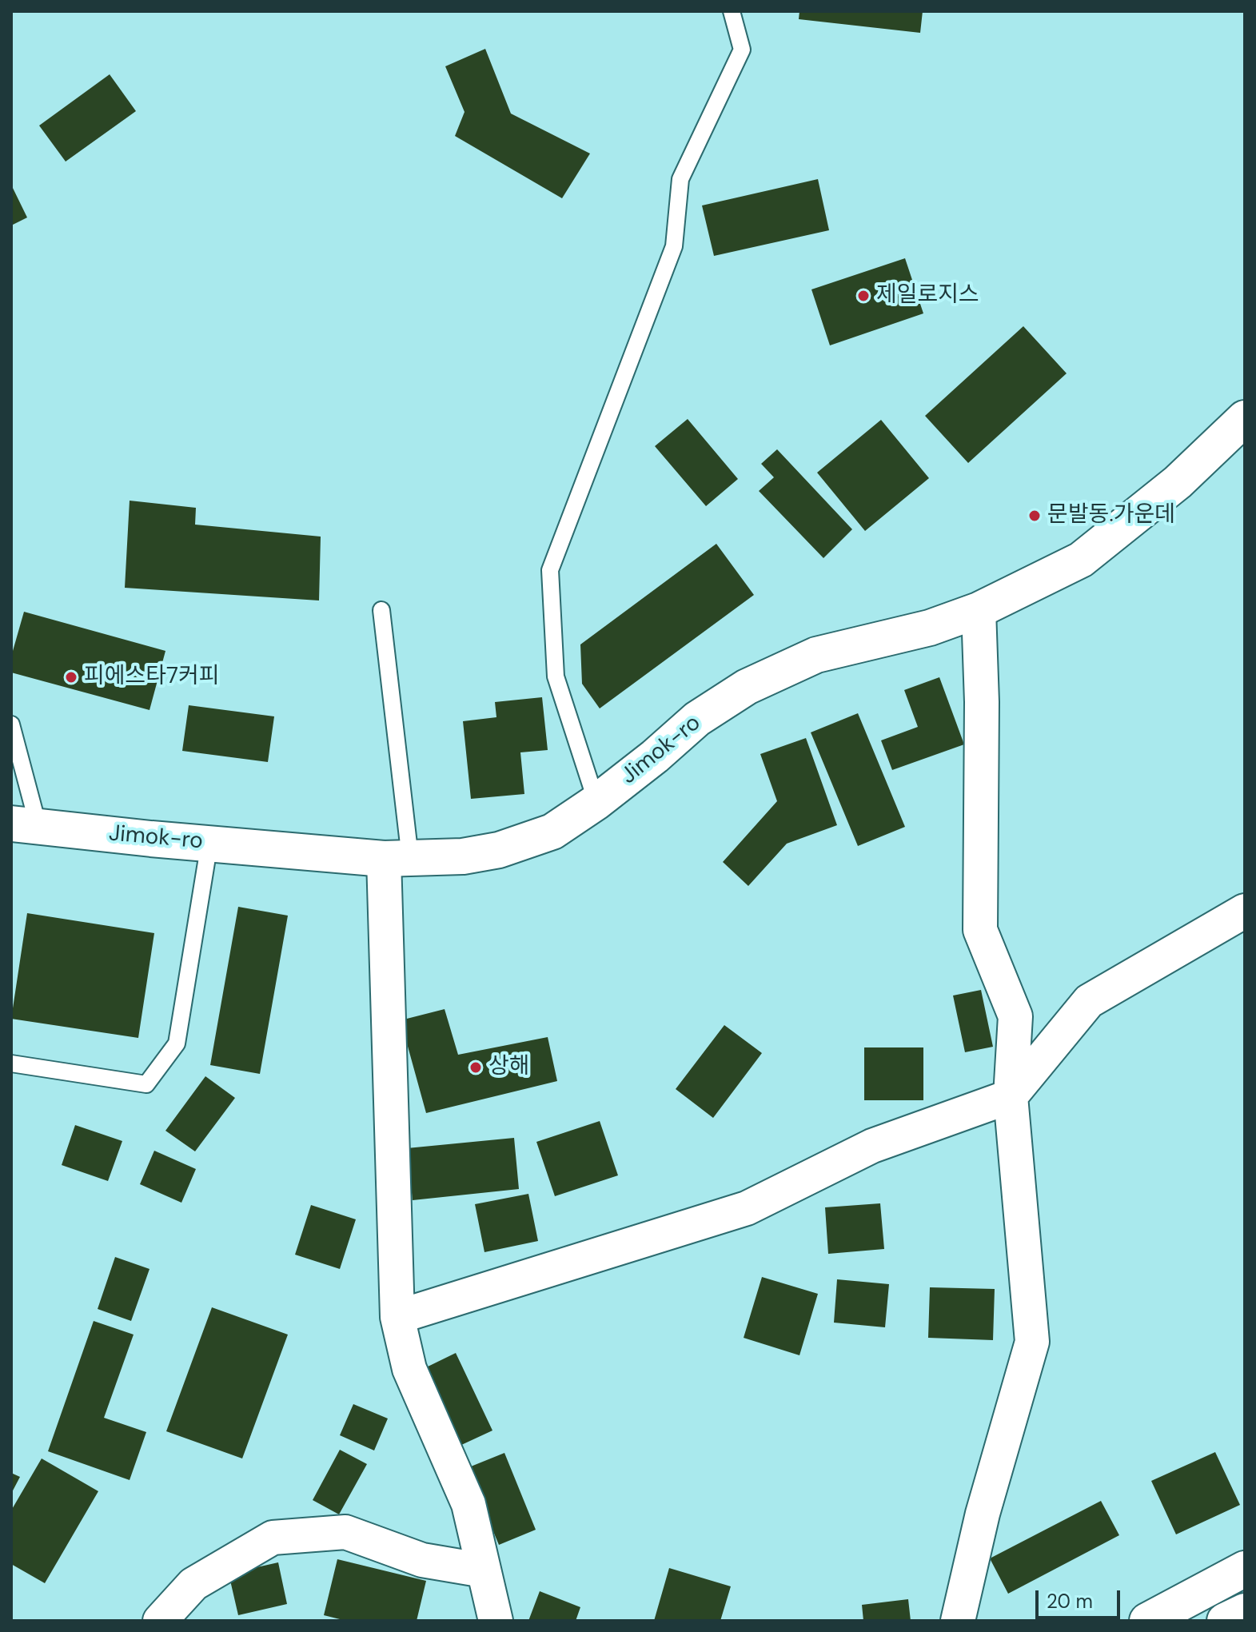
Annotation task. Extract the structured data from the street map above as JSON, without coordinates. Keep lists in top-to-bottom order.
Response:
{
  "streets": {
    "street": ["Jimok-ro"]
  },
  "places": [
    "제일로지스",
    "문발동.가운데",
    "피에스타7커피",
    "상해"
  ],
  "scale_bar": "20 m"
}
